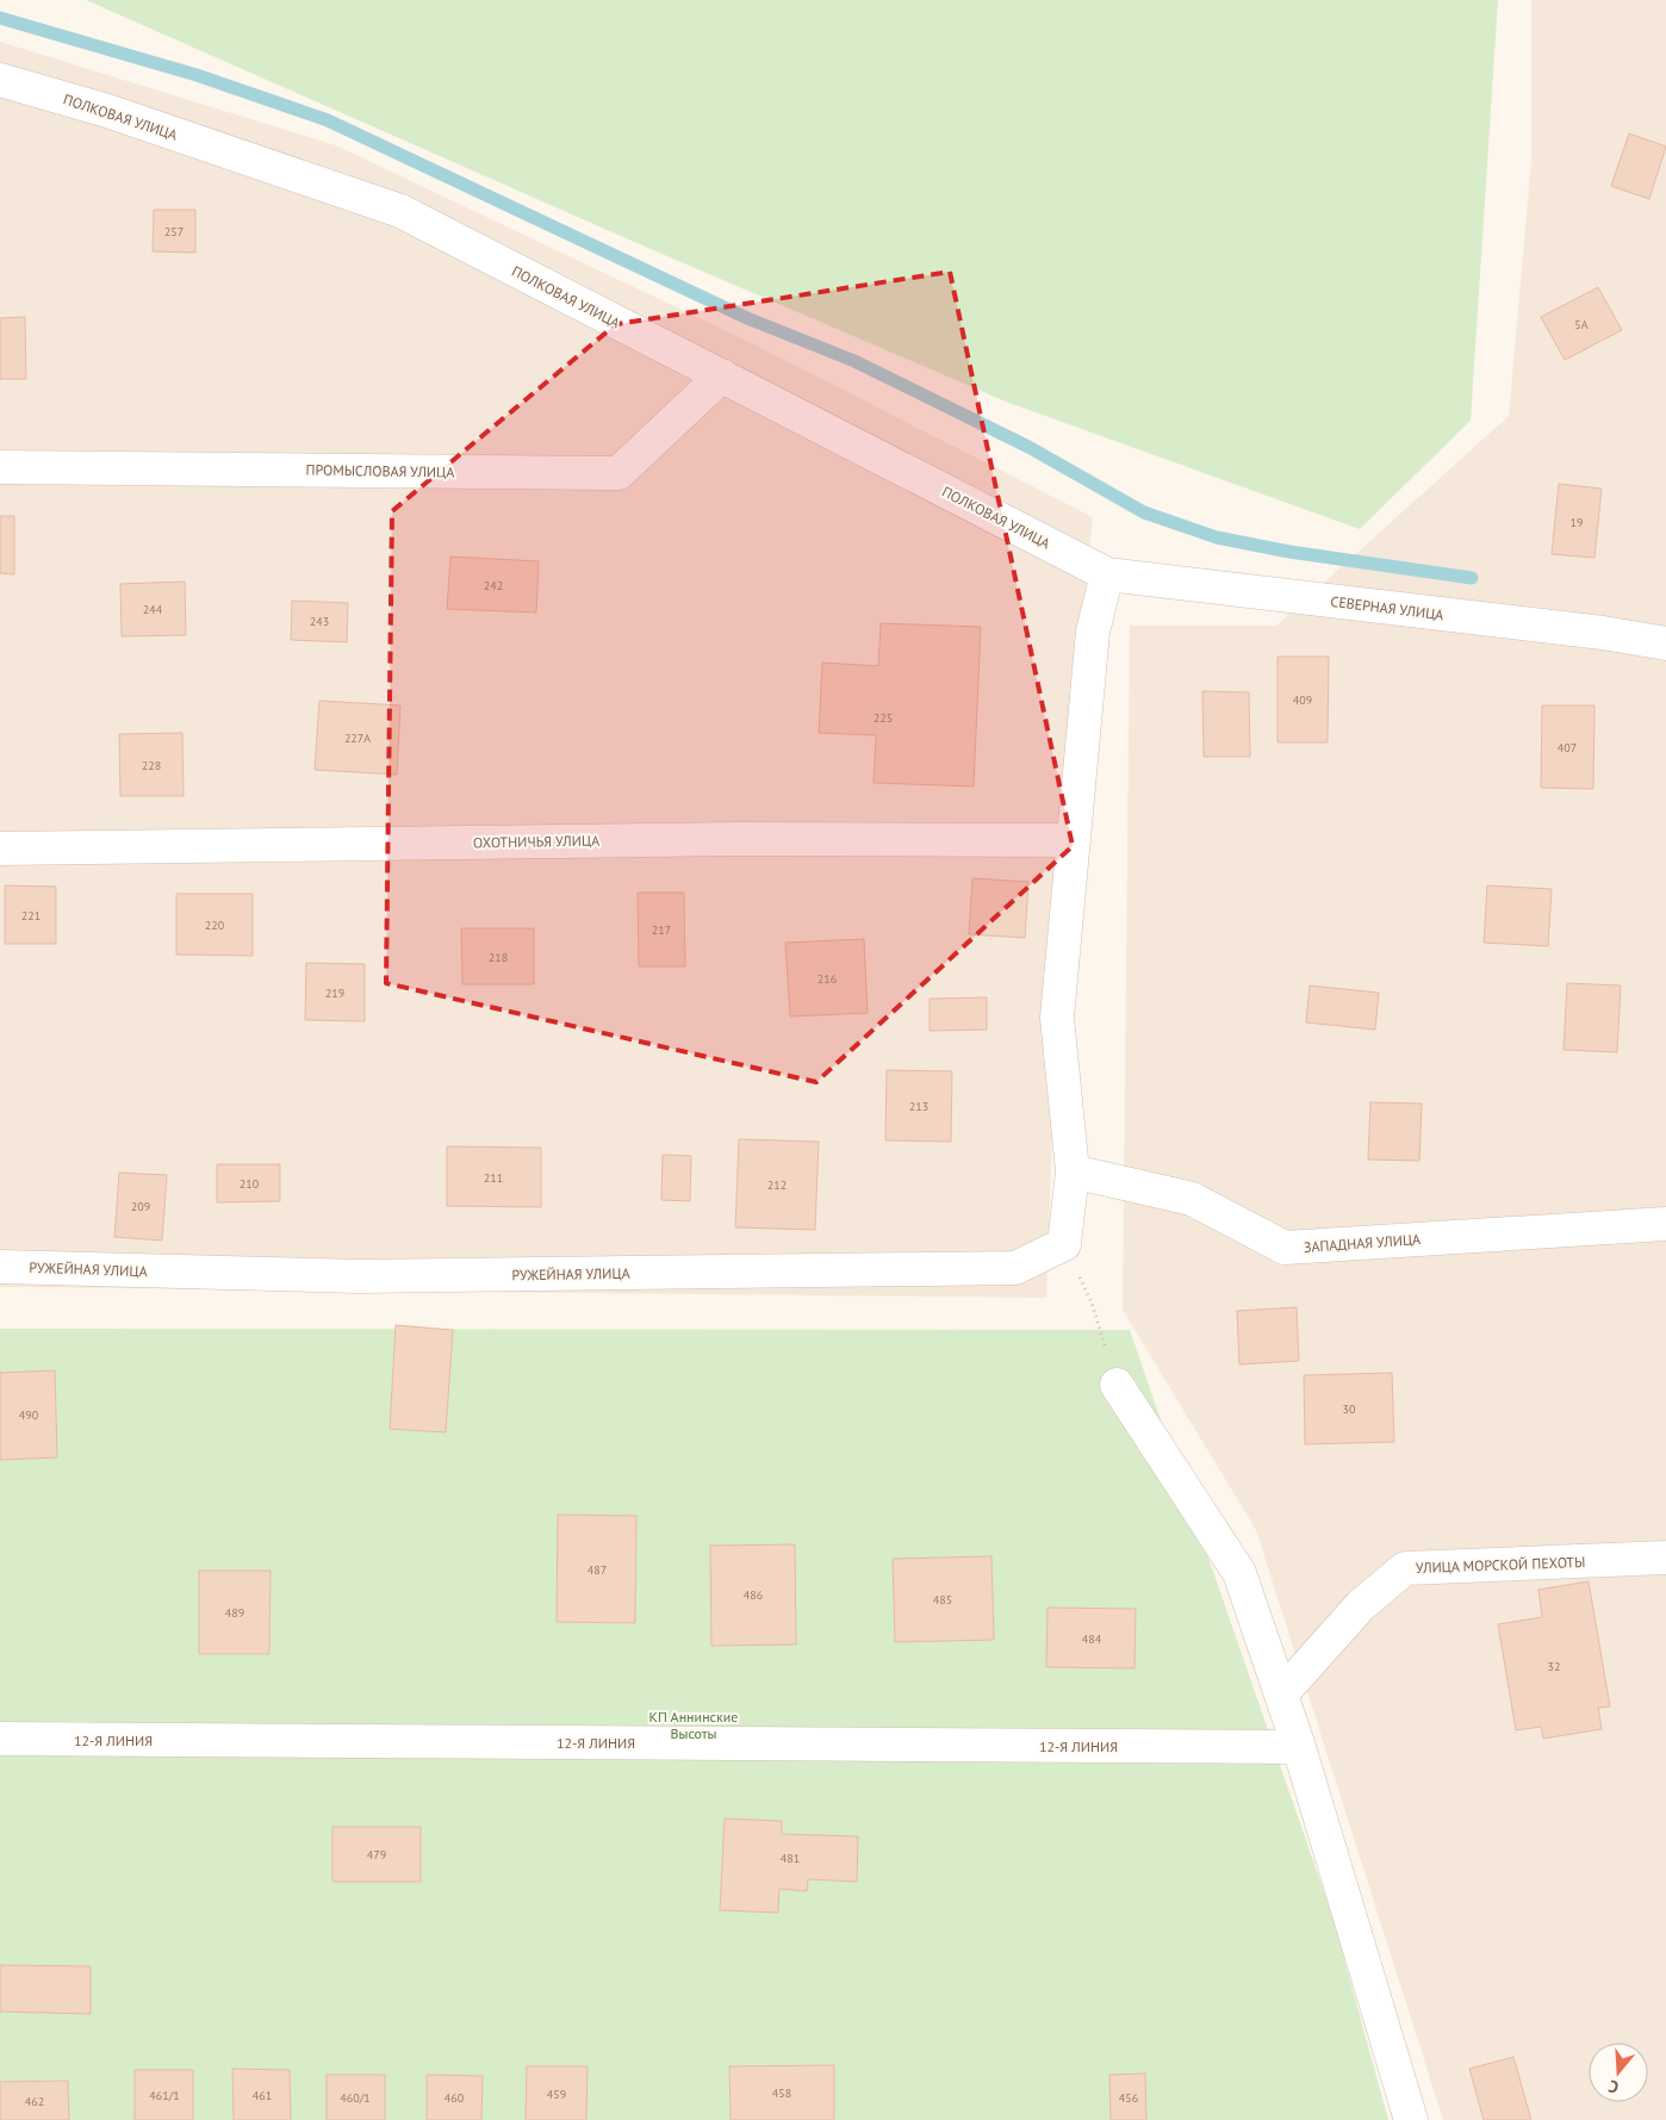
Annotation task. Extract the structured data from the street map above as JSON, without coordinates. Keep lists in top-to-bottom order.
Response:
{
  "streets": {
    "street": [
      "ПОЛКОВАЯ УЛИЦА",
      "ПРОМЫСЛОВАЯ УЛИЦА",
      "СЕВЕРНАЯ УЛИЦА",
      "ОХОТНИЧЬЯ УЛИЦА",
      "ЗАПАДНАЯ УЛИЦА",
      "РУЖЕЙНАЯ УЛИЦА",
      "УЛИЦА МОРСКОЙ ПЕХОТЫ",
      "12-Я ЛИНИЯ"
    ]
  },
  "crossings": [
    ["ПОЛКОВАЯ УЛИЦА", "ПРОМЫСЛОВАЯ УЛИЦА"],
    ["ПОЛКОВАЯ УЛИЦА", "СЕВЕРНАЯ УЛИЦА"]
  ],
  "parks": ["КП Аннинские Высоты"],
  "house_numbers": [
    "257",
    "5А",
    "19",
    "242",
    "244",
    "243",
    "409",
    "225",
    "227А",
    "407",
    "228",
    "221",
    "220",
    "217",
    "218",
    "216",
    "219",
    "213",
    "211",
    "210",
    "212",
    "209",
    "30",
    "490",
    "487",
    "486",
    "485",
    "489",
    "484",
    "32",
    "479",
    "481",
    "458",
    "459",
    "461/1",
    "461",
    "460/1",
    "460",
    "456",
    "462"
  ],
  "north": "bottom"
}
